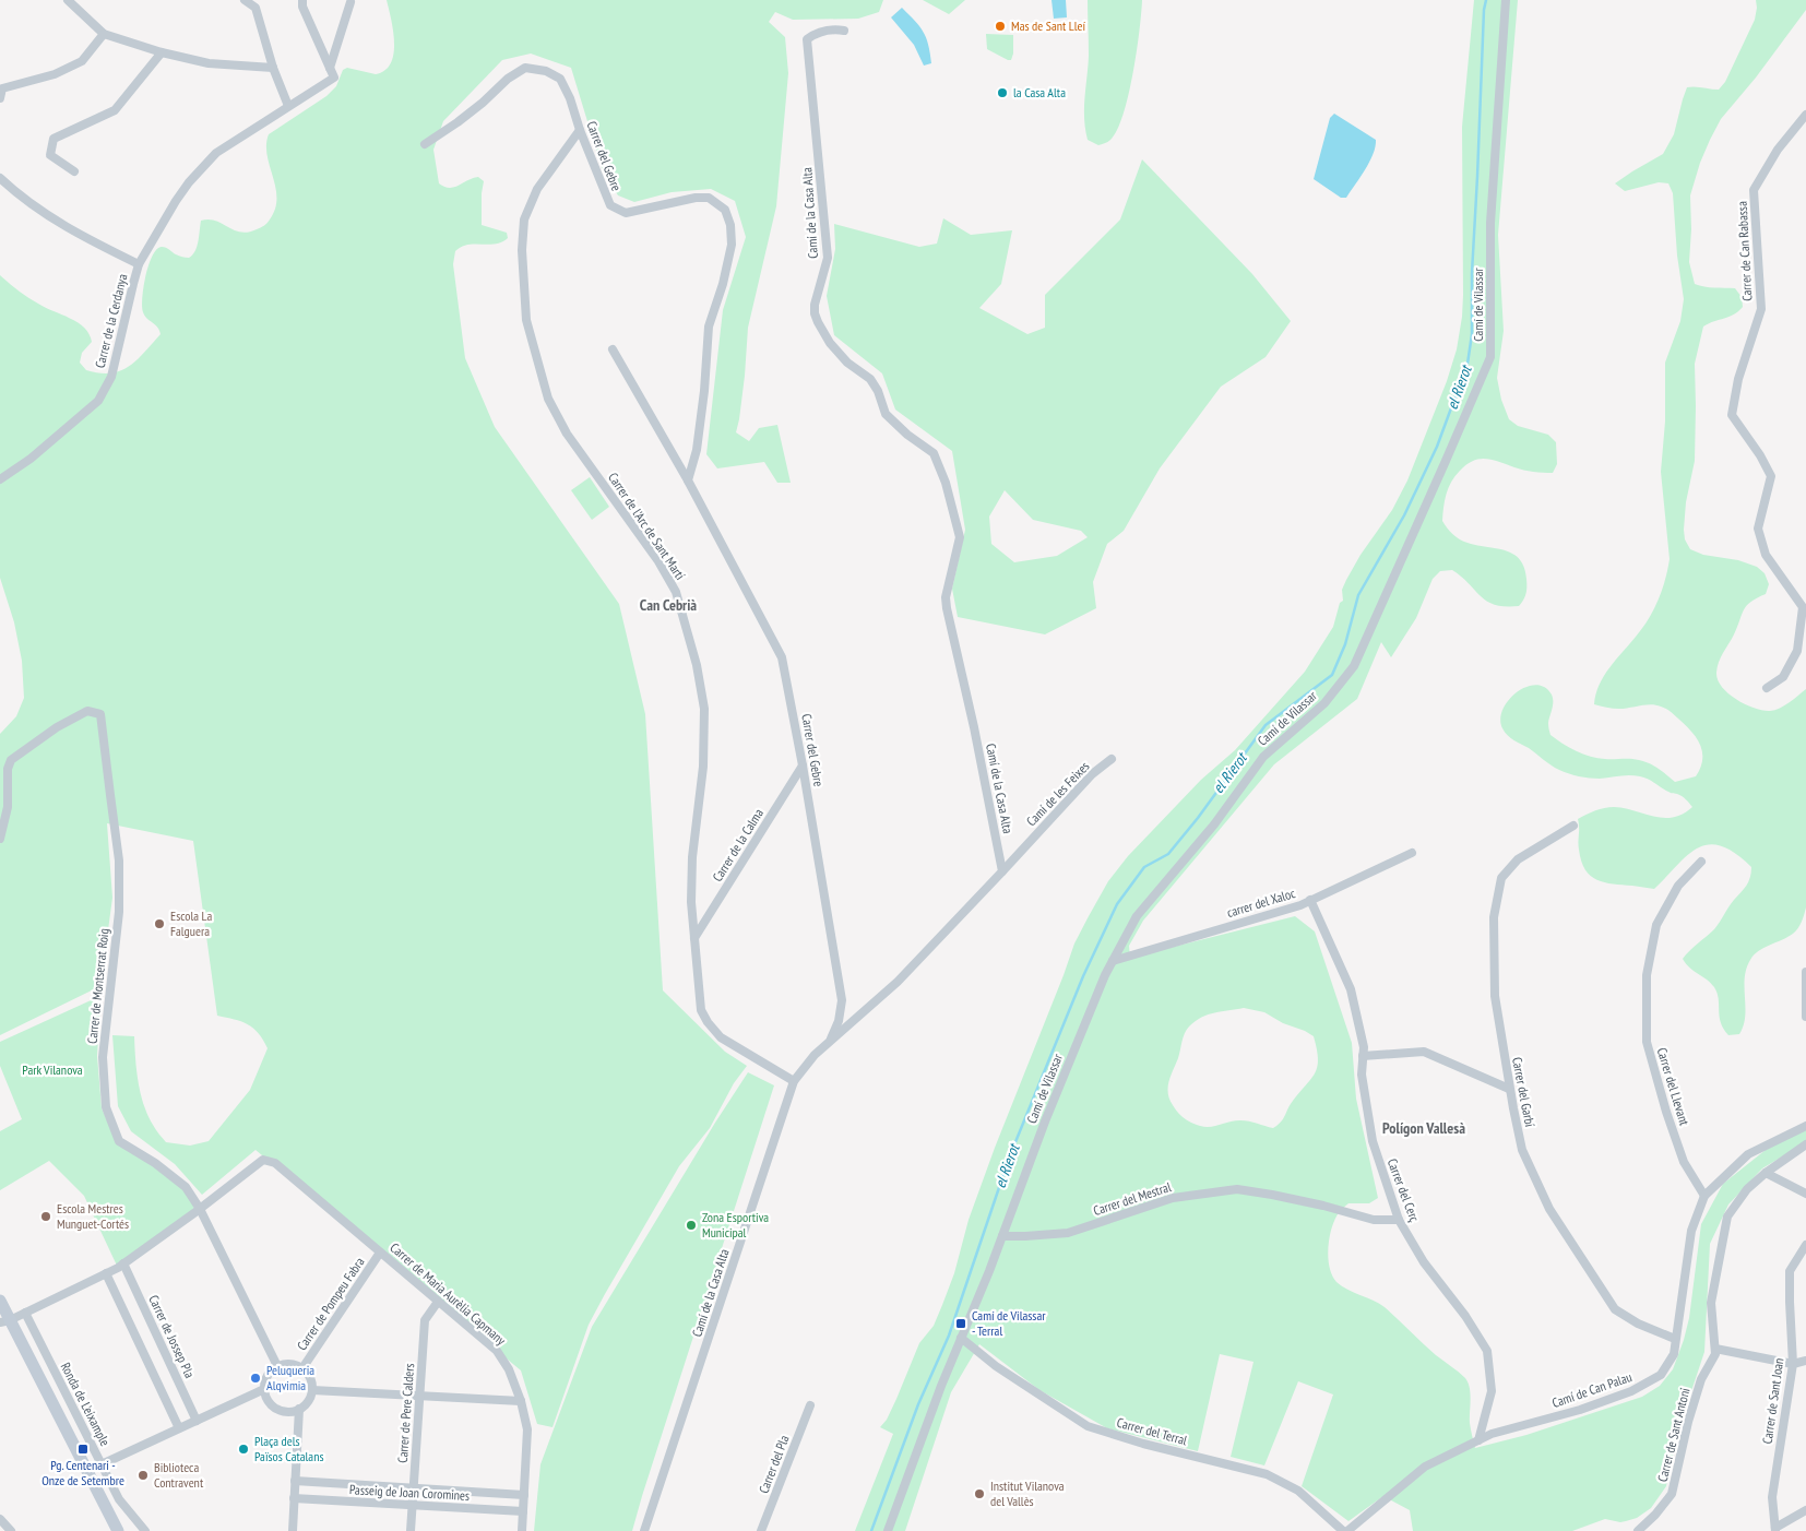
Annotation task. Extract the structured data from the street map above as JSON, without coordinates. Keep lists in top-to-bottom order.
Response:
{
  "streets": {
    "street": [
      "Carrer del Gebre",
      "Camí de la Casa Alta",
      "Carrer de Can Rabassa",
      "Camí de Vilassar",
      "Carrer de la Cerdanya",
      "Carrer de l'Arc de Sant Martí",
      "Camí de les Feixes",
      "Carrer de la Calma",
      "carrer del Xaloc",
      "Carrer de Montserrat Roig",
      "Carrer del Llevant",
      "Carrer del Garbí",
      "Carrer del Cerç",
      "Carrer del Mestral",
      "Carrer de Maria Aurèlia Capmany",
      "Carrer de Pompeu Fabra",
      "Carrer de Jossep Pla",
      "Camí de Can Palau",
      "Carrer de Sant Joan",
      "Ronda de L'eixample",
      "Carrer de Pere Calders",
      "Carrer del Terral",
      "Carrer de Sant Antoni",
      "Carrer del Pla",
      "Passeig de Joan Coromines"
    ]
  },
  "crossings": [
    ["Carrer del Gebre", "Camí de la Casa Alta"],
    ["Carrer del Gebre", "Carrer de l'Arc de Sant Martí"],
    ["Carrer del Gebre", "Carrer de la Calma"],
    ["Camí de la Casa Alta", "Carrer de l'Arc de Sant Martí"],
    ["Camí de la Casa Alta", "Camí de les Feixes"],
    ["Camí de Vilassar", "carrer del Xaloc"],
    ["Camí de Vilassar", "Carrer del Mestral"],
    ["Camí de Vilassar", "Carrer del Terral"],
    ["Carrer de l'Arc de Sant Martí", "Carrer de la Calma"],
    ["carrer del Xaloc", "Carrer del Cerç"],
    ["Carrer de Montserrat Roig", "Carrer de Maria Aurèlia Capmany"],
    ["Carrer de Montserrat Roig", "Carrer de Pompeu Fabra"],
    ["Carrer del Llevant", "Camí de Can Palau"],
    ["Carrer del Garbí", "Camí de Can Palau"],
    ["Carrer del Cerç", "Carrer del Mestral"],
    ["Carrer del Cerç", "Camí de Can Palau"],
    ["Carrer de Maria Aurèlia Capmany", "Carrer de Pompeu Fabra"],
    ["Carrer de Maria Aurèlia Capmany", "Carrer de Pere Calders"],
    ["Carrer de Maria Aurèlia Capmany", "Passeig de Joan Coromines"],
    ["Carrer de Pere Calders", "Passeig de Joan Coromines"]
  ],
  "districts": ["Can Cebrià", "Polígon Vallesà"],
  "water": ["el Rierot"],
  "parks": ["Park Vilanova"],
  "places": {
    "other": [
      "Mas de Sant Lleí",
      "la Casa Alta",
      "Escola La Falguera",
      "Escola Mestres Munguet-Cortés",
      "Zona Esportiva Municipal",
      "Peluqueria Alqvimia",
      "Plaça dels Països Catalans",
      "Biblioteca Contravent",
      "Institut Vilanova del Vallès"
    ],
    "transit": ["Camí de Vilassar - Terral", "Pg. Centenari - Onze de Setembre"]
  }
}
